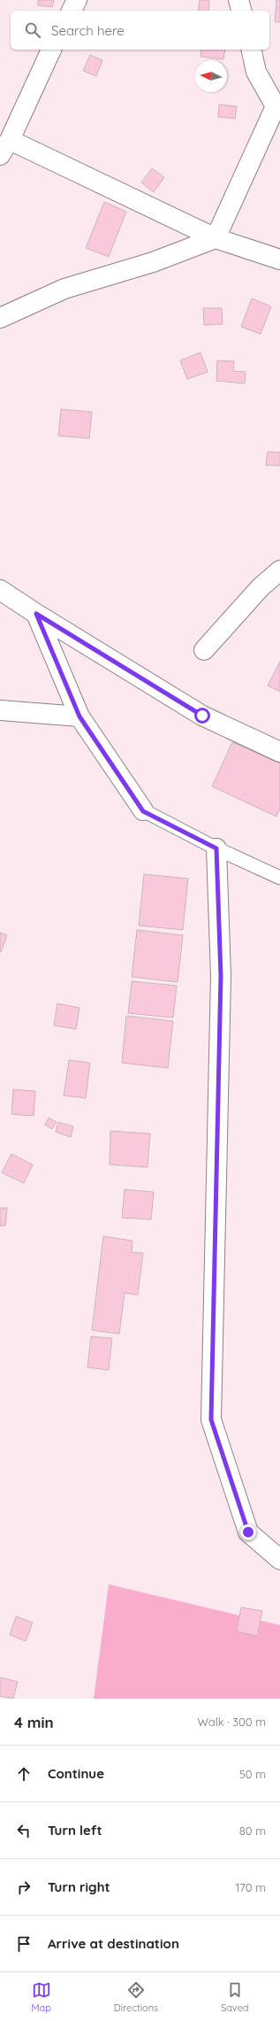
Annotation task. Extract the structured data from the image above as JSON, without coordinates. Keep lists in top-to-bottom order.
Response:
{
  "north": "left",
  "page": {
    "search": "Search here",
    "heading": ["4 min", "Walk · 300 m"],
    "list": [
      ["Continue", "50 m"],
      ["Turn left", "80 m"],
      ["Turn right", "170 m"],
      "Arrive at destination"
    ],
    "nav": ["Map", "Directions", "Saved"]
  }
}
